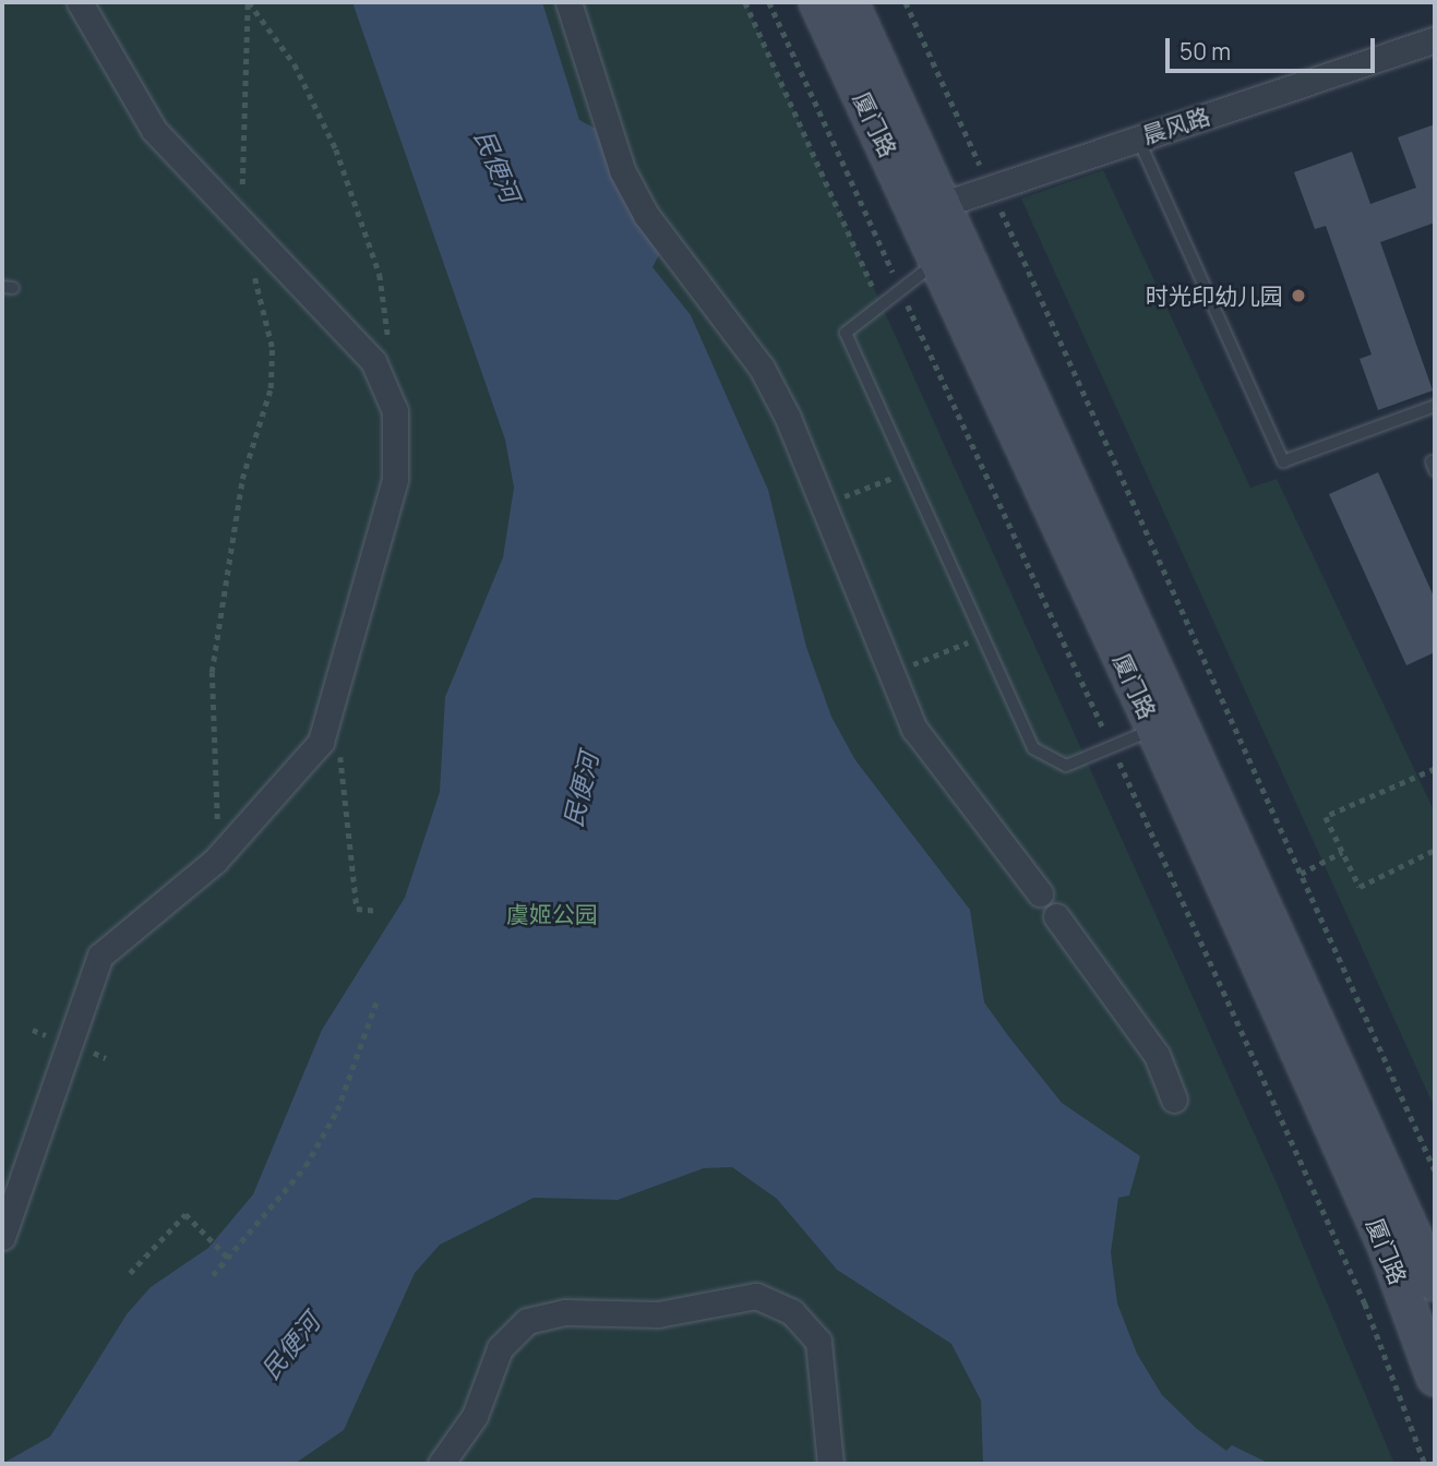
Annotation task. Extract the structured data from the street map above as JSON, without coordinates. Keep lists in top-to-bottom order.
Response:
{
  "streets": {
    "street": ["厦门路", "晨风路"]
  },
  "crossings": [
    ["厦门路", "晨风路"]
  ],
  "water": ["民便河"],
  "parks": ["虞姬公园"],
  "places": ["时光印幼儿园"],
  "scale_bar": "50 m"
}
